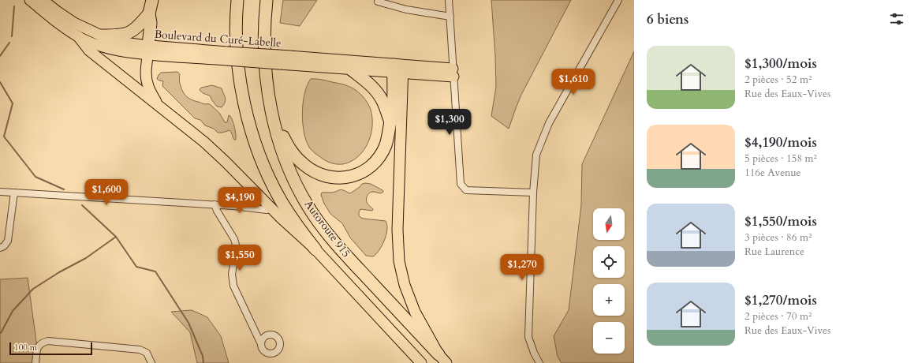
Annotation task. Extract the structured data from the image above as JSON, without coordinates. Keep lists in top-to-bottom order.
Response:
{
  "streets": {
    "highway": ["Autoroute 915"],
    "main road": ["Boulevard du Curé-Labelle"]
  },
  "scale_bar": "100 m",
  "north": "bottom",
  "page": {
    "heading": "6 biens",
    "list": [
      {
        "name": "$1,300/mois",
        "note": "2 pièces · 52 m² · Rue des Eaux-Vives"
      },
      {
        "name": "$4,190/mois",
        "note": "5 pièces · 158 m² · 116e Avenue"
      },
      {
        "name": "$1,550/mois",
        "note": "3 pièces · 86 m² · Rue Laurence"
      },
      {
        "name": "$1,270/mois",
        "note": "2 pièces · 70 m² · Rue des Eaux-Vives"
      }
    ],
    "price": [
      "$1,610",
      "$1,300",
      "$1,600",
      "$4,190",
      "$1,550",
      "$1,270"
    ],
    "map_buttons": ["+", "−"],
    "scale": "100 m"
  }
}
